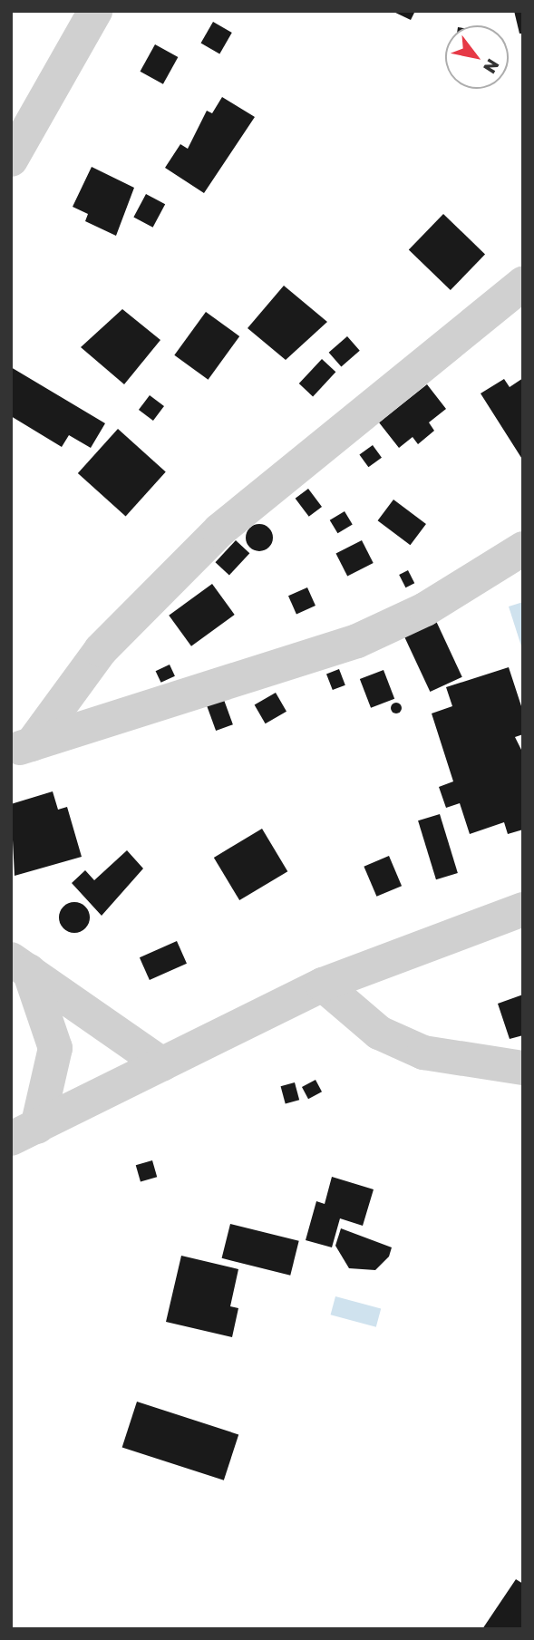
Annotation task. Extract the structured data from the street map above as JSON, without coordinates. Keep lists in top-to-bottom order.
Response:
{
  "north": "bottom right"
}
